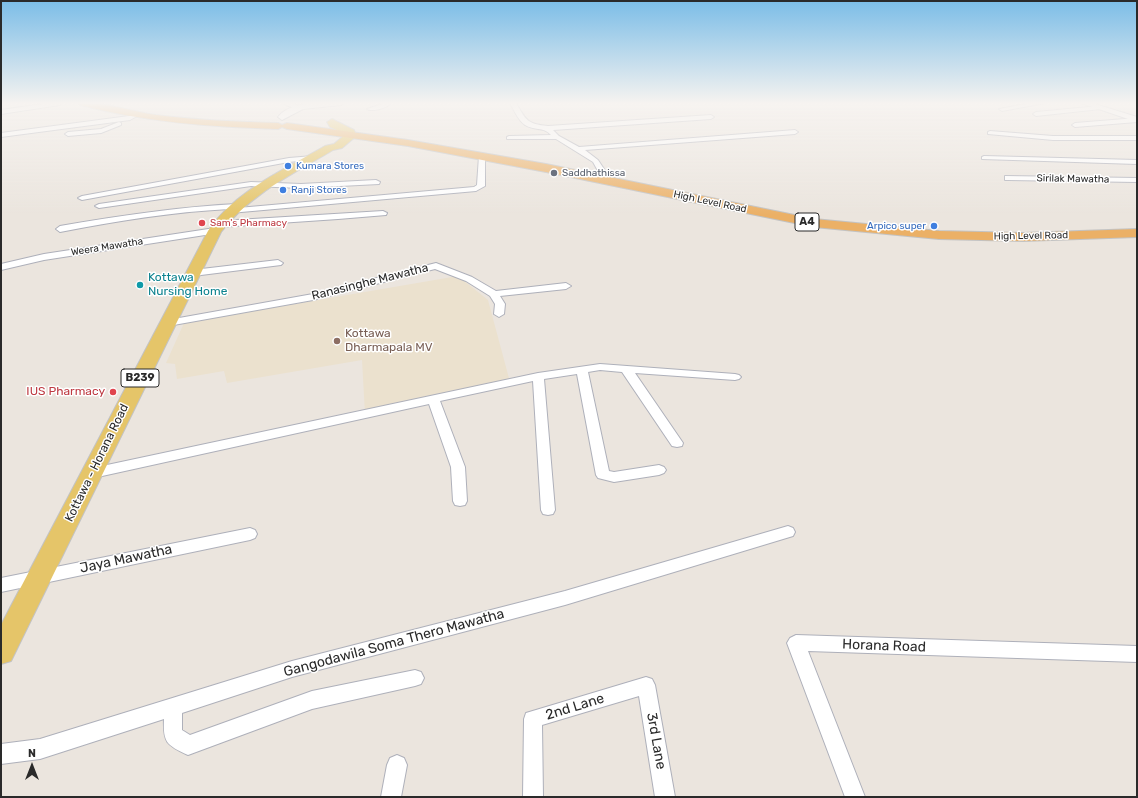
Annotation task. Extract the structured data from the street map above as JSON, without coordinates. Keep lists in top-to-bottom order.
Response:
{
  "streets": {
    "highway": ["High Level Road", "A4"],
    "main road": ["B239", "Kottawa - Horana Road"],
    "street": [
      "Sirilak Mawatha",
      "Weera Mawatha",
      "Ranasinghe Mawatha",
      "Jaya Mawatha",
      "Gangodawila Soma Thero Mawatha",
      "Horana Road",
      "2nd Lane",
      "3rd Lane"
    ]
  },
  "crossings": [
    ["Weera Mawatha", "Kottawa - Horana Road"],
    ["Ranasinghe Mawatha", "Kottawa - Horana Road"],
    ["B239", "Kottawa - Horana Road"],
    ["Kottawa - Horana Road", "Jaya Mawatha"],
    ["2nd Lane", "3rd Lane"]
  ],
  "places": [
    "Kumara Stores",
    "Saddhathissa",
    "Ranji Stores",
    "Sam's Pharmacy",
    "Arpico super",
    "Kottawa Nursing Home",
    "Kottawa Dharmapala MV",
    "IUS Pharmacy"
  ],
  "north": "top"
}
